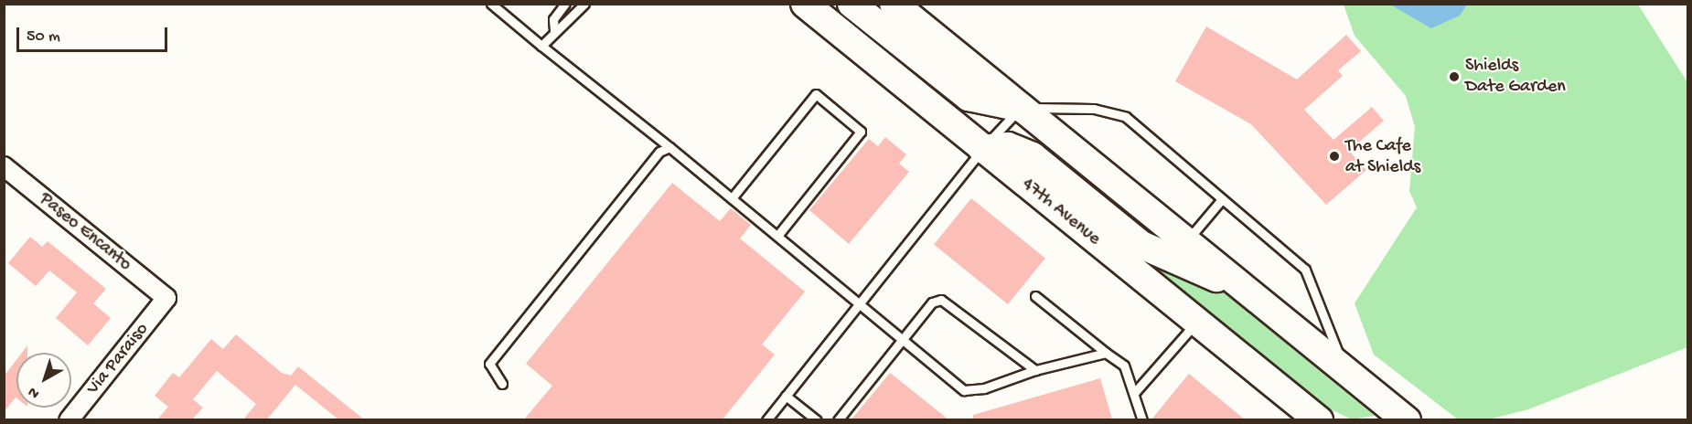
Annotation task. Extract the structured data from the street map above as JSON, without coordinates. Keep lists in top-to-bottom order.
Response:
{
  "streets": {
    "main road": ["47th Avenue"],
    "street": ["Paseo Encanto", "Via Paraiso"]
  },
  "crossings": [
    ["Paseo Encanto", "Via Paraiso"]
  ],
  "places": ["Shields Date Garden", "The Cafe at Shields"],
  "scale_bar": "50 m",
  "north": "bottom left"
}
